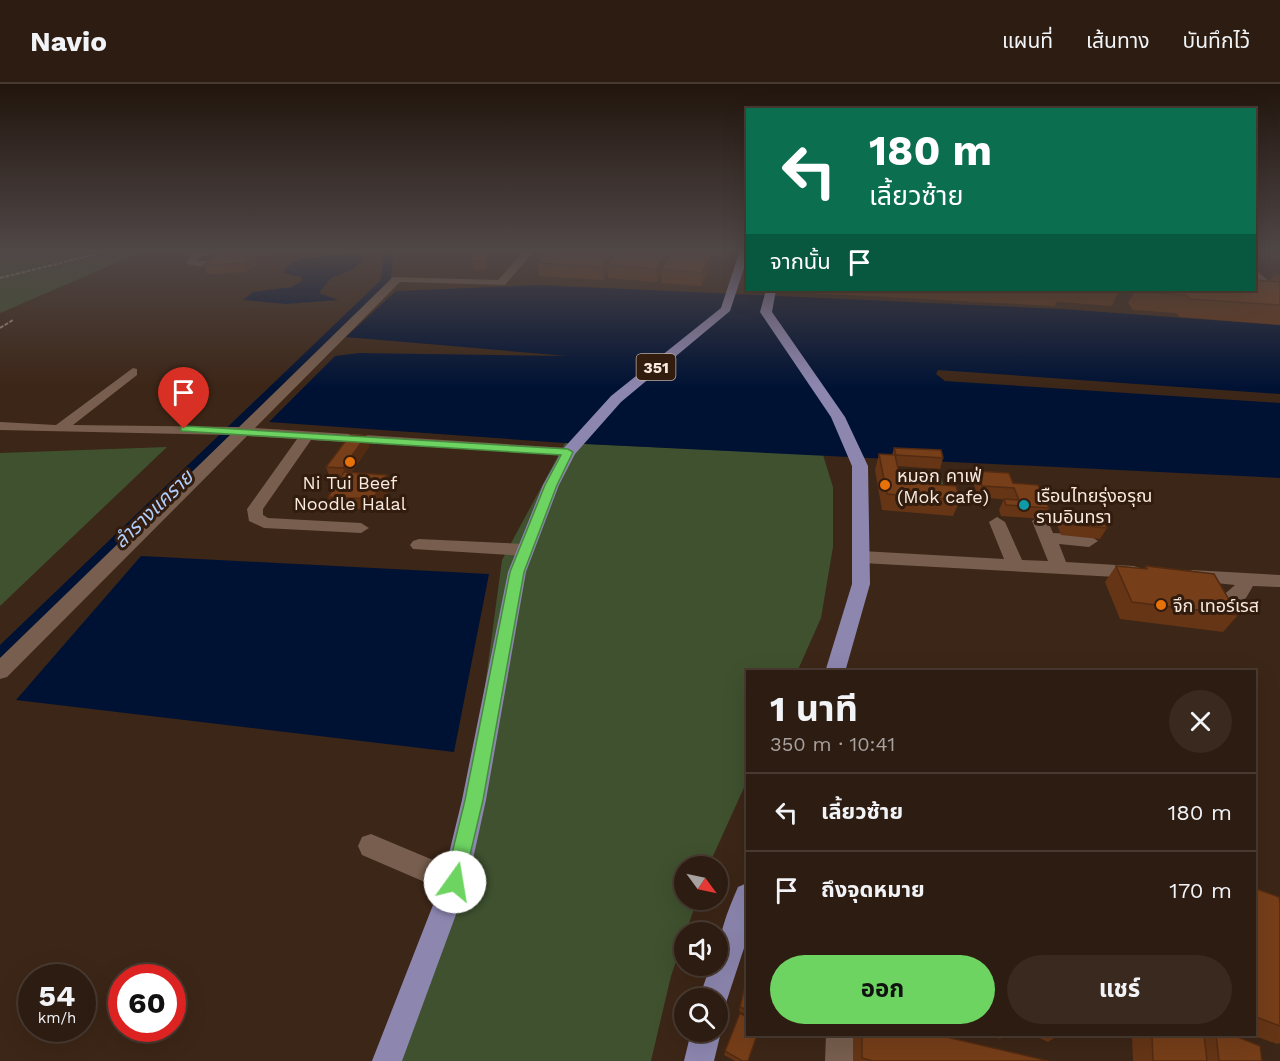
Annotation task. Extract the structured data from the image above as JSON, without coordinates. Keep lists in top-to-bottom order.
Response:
{
  "streets": {
    "main road": ["351"]
  },
  "water": ["ลำรางแคราย"],
  "places": [
    "Ni Tui Beef Noodle Halal",
    "หมอก คาเฟ่ (Mok cafe)",
    "เรือนไทยรุ่งอรุณ รามอินทรา",
    "จึก เทอร์เรส"
  ],
  "north": "bottom right",
  "page": {
    "header": "Navio",
    "nav": ["แผนที่", "เส้นทาง", "บันทึกไว้"],
    "turn": ["180 m", "เลี้ยวซ้าย"],
    "then": "จากนั้น",
    "heading": ["1 นาที", "350 m · 10:41"],
    "list": [
      {
        "name": "เลี้ยวซ้าย",
        "value": "180 m"
      },
      {
        "name": "ถึงจุดหมาย",
        "value": "170 m"
      }
    ],
    "buttons": ["ออก", "แชร์"],
    "speed": "54 km/h",
    "limit": "60"
  }
}
